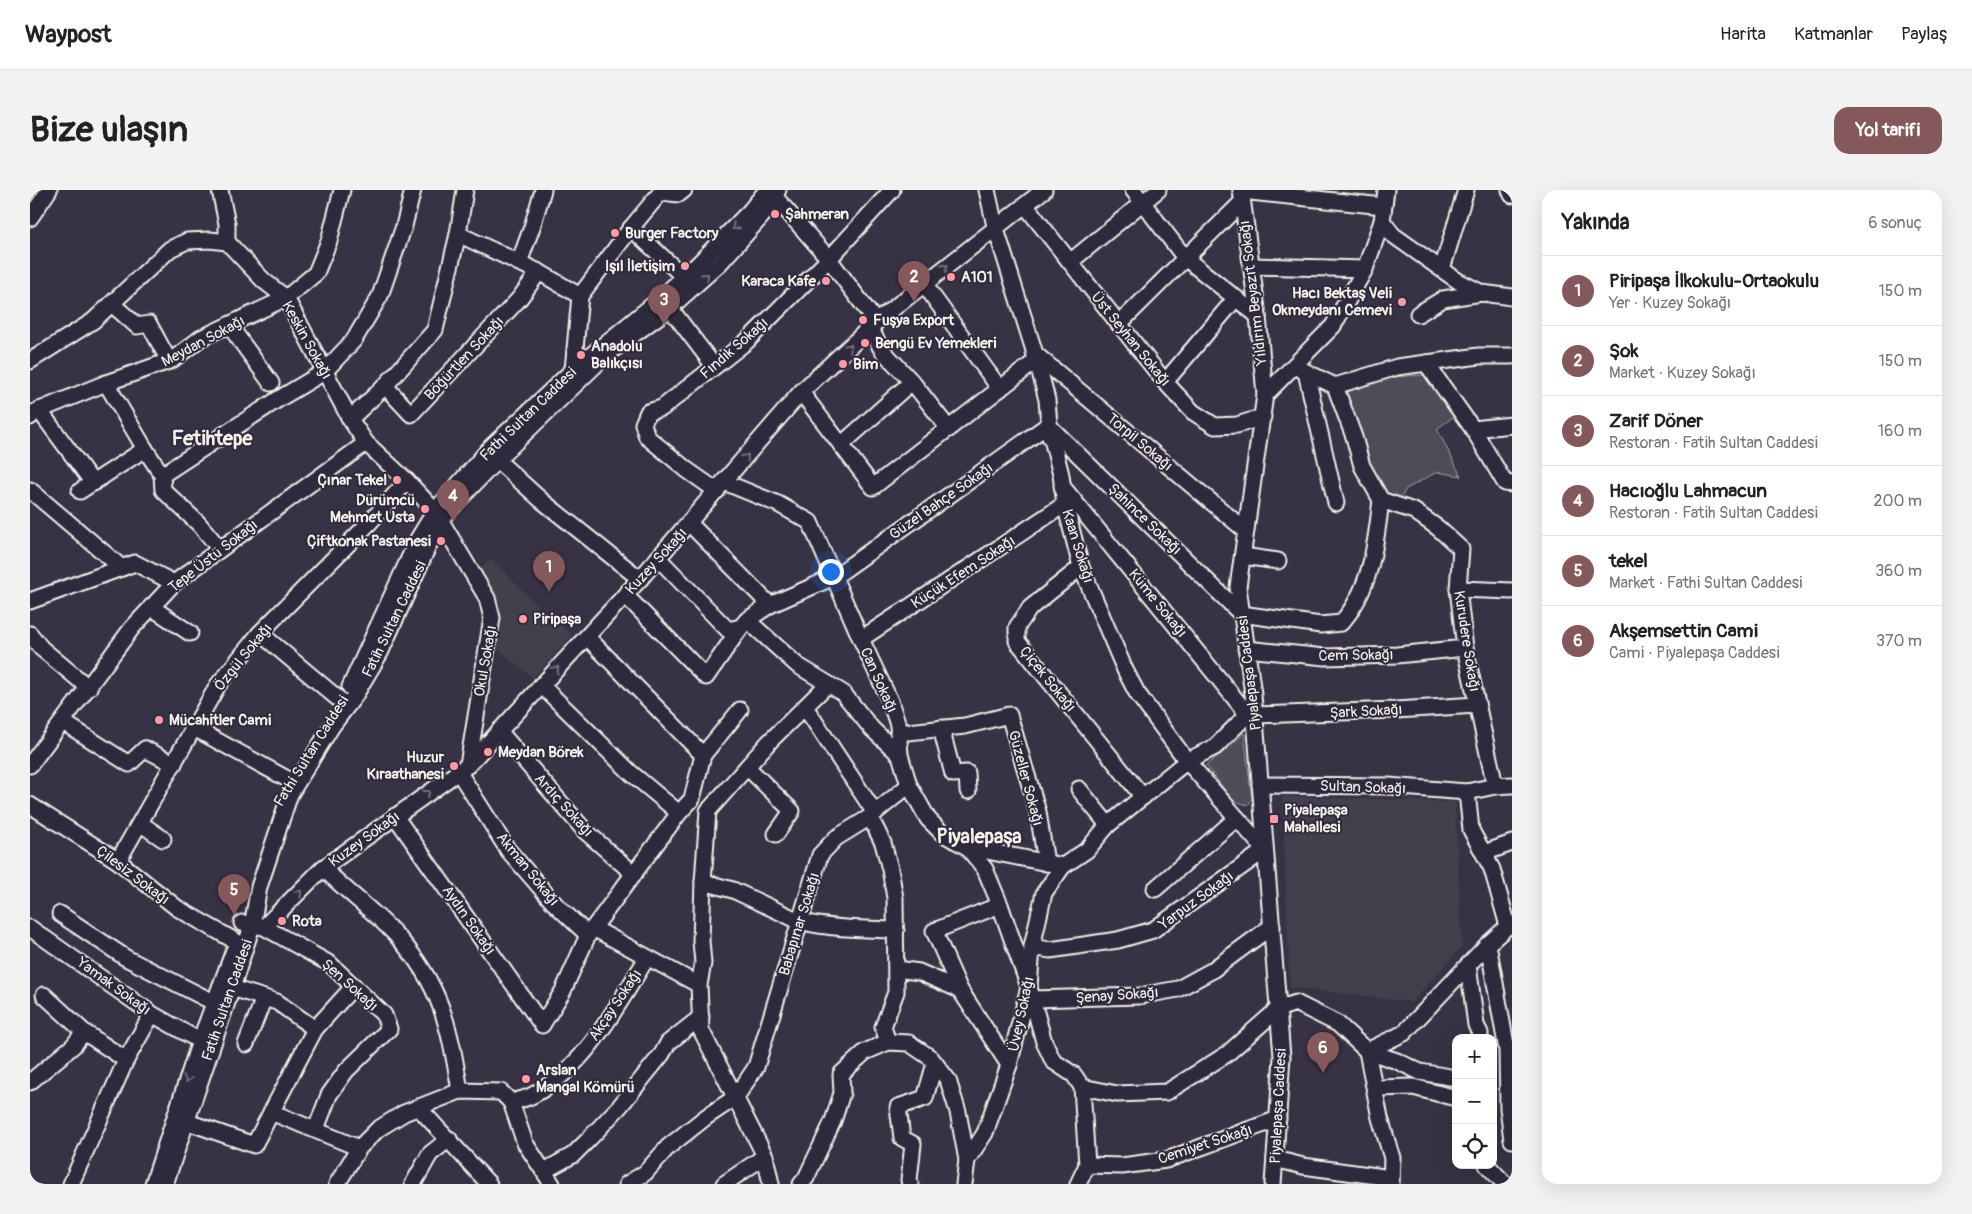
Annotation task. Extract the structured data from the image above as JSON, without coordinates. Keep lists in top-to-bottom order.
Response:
{
  "streets": {
    "street": [
      "Yıldırım Beyazıt Sokağı",
      "Üst Seyhan Sokağı",
      "Keskin Sokağı",
      "Meydan Sokağı",
      "Fındık Sokağı",
      "Böğürtlen Sokağı",
      "Fathi Sultan Caddesi",
      "Torpil Sokağı",
      "Güzel Bahçe Sokağı",
      "Şahince Sokağı",
      "Kaan Sokağı",
      "Tepe Üstü Sokağı",
      "Kuzey Sokağı",
      "Küçük Efem Sokağı",
      "Küme Sokağı",
      "Fatih Sultan Caddesi",
      "Kurudere Sokağı",
      "Cem Sokağı",
      "Özgül Sokağı",
      "Okul Sokağı",
      "Piyalepaşa Caddesi",
      "Çiçek Sokağı",
      "Can Sokağı",
      "Şark Sokağı",
      "Güzeller Sokağı",
      "Sultan Sokağı",
      "Ardıç Sokağı",
      "Akman Sokağı",
      "Çilesiz Sokağı",
      "Yarpuz Sokağı",
      "Aydın Sokağı",
      "Babapınar Sokağı",
      "Şen Sokağı",
      "Yamak Sokağı",
      "Şenay Sokağı",
      "Akçay Sokağı",
      "Üvey Sokağı",
      "Cemiyet Sokağı"
    ]
  },
  "crossings": [
    ["Yıldırım Beyazıt Sokağı", "Piyalepaşa Caddesi"],
    ["Üst Seyhan Sokağı", "Kuzey Sokağı"],
    ["Üst Seyhan Sokağı", "Piyalepaşa Caddesi"],
    ["Keskin Sokağı", "Meydan Sokağı"],
    ["Keskin Sokağı", "Fathi Sultan Caddesi"],
    ["Keskin Sokağı", "Tepe Üstü Sokağı"],
    ["Keskin Sokağı", "Fatih Sultan Caddesi"],
    ["Keskin Sokağı", "Özgül Sokağı"],
    ["Keskin Sokağı", "Okul Sokağı"],
    ["Fındık Sokağı", "Kuzey Sokağı"],
    ["Fındık Sokağı", "Can Sokağı"],
    ["Fathi Sultan Caddesi", "Kuzey Sokağı"],
    ["Fathi Sultan Caddesi", "Fatih Sultan Caddesi"],
    ["Fathi Sultan Caddesi", "Okul Sokağı"],
    ["Fathi Sultan Caddesi", "Çilesiz Sokağı"],
    ["Fathi Sultan Caddesi", "Şen Sokağı"],
    ["Fathi Sultan Caddesi", "Yamak Sokağı"],
    ["Torpil Sokağı", "Kaan Sokağı"],
    ["Torpil Sokağı", "Piyalepaşa Caddesi"],
    ["Güzel Bahçe Sokağı", "Şahince Sokağı"],
    ["Güzel Bahçe Sokağı", "Kaan Sokağı"],
    ["Güzel Bahçe Sokağı", "Can Sokağı"],
    ["Şahince Sokağı", "Kaan Sokağı"],
    ["Şahince Sokağı", "Piyalepaşa Caddesi"],
    ["Kaan Sokağı", "Kuzey Sokağı"],
    ["Kaan Sokağı", "Küçük Efem Sokağı"],
    ["Kaan Sokağı", "Küme Sokağı"],
    ["Kaan Sokağı", "Piyalepaşa Caddesi"],
    ["Kaan Sokağı", "Çiçek Sokağı"],
    ["Kaan Sokağı", "Yarpuz Sokağı"],
    ["Kuzey Sokağı", "Fatih Sultan Caddesi"],
    ["Kuzey Sokağı", "Okul Sokağı"],
    ["Kuzey Sokağı", "Can Sokağı"],
    ["Kuzey Sokağı", "Ardıç Sokağı"],
    ["Kuzey Sokağı", "Akman Sokağı"],
    ["Kuzey Sokağı", "Aydın Sokağı"],
    ["Kuzey Sokağı", "Şen Sokağı"],
    ["Küçük Efem Sokağı", "Can Sokağı"],
    ["Küme Sokağı", "Piyalepaşa Caddesi"],
    ["Küme Sokağı", "Şark Sokağı"],
    ["Fatih Sultan Caddesi", "Okul Sokağı"],
    ["Fatih Sultan Caddesi", "Şen Sokağı"],
    ["Kurudere Sokağı", "Cem Sokağı"],
    ["Kurudere Sokağı", "Şark Sokağı"],
    ["Kurudere Sokağı", "Sultan Sokağı"],
    ["Cem Sokağı", "Piyalepaşa Caddesi"],
    ["Özgül Sokağı", "Çilesiz Sokağı"],
    ["Okul Sokağı", "Akman Sokağı"],
    ["Piyalepaşa Caddesi", "Şark Sokağı"],
    ["Piyalepaşa Caddesi", "Sultan Sokağı"],
    ["Piyalepaşa Caddesi", "Yarpuz Sokağı"],
    ["Piyalepaşa Caddesi", "Şenay Sokağı"],
    ["Piyalepaşa Caddesi", "Cemiyet Sokağı"],
    ["Can Sokağı", "Güzeller Sokağı"],
    ["Can Sokağı", "Babapınar Sokağı"],
    ["Can Sokağı", "Üvey Sokağı"],
    ["Akman Sokağı", "Aydın Sokağı"],
    ["Akman Sokağı", "Akçay Sokağı"],
    ["Yarpuz Sokağı", "Üvey Sokağı"],
    ["Şenay Sokağı", "Üvey Sokağı"]
  ],
  "districts": ["Fetihtepe", "Piyalepaşa"],
  "places": {
    "other": [
      "Şahmeran",
      "Burger Factory",
      "Işıl İletişim",
      "A101",
      "Karaca Kafe",
      "Hacı Bektaş Veli Okmeydanı Cemevi",
      "Fuşya Export",
      "Bengü Ev Yemekleri",
      "Anadolu Balıkçısı",
      "Bim",
      "Çınar Tekel",
      "Dürümcü Mehmet Usta",
      "Çiftkonak Pastanesi",
      "Piripaşa",
      "Mücahitler Cami",
      "Meydan Börek",
      "Huzur Kıraathanesi",
      "Rota",
      "Arslan Mangal Kömürü"
    ],
    "transit": ["Piyalepaşa Mahallesi"]
  },
  "page": {
    "header": "Waypost",
    "nav": ["Harita", "Katmanlar", "Paylaş"],
    "buttons": "Yol tarifi",
    "title": "Bize ulaşın",
    "heading": ["Yakında", "6 sonuç"],
    "list": [
      {
        "mark": "1",
        "name": "Piripaşa İlkokulu-Ortaokulu",
        "note": "Yer · Kuzey Sokağı",
        "value": "150 m"
      },
      {
        "mark": "2",
        "name": "Şok",
        "note": "Market · Kuzey Sokağı",
        "value": "150 m"
      },
      {
        "mark": "3",
        "name": "Zarif Döner",
        "note": "Restoran · Fatih Sultan Caddesi",
        "value": "160 m"
      },
      {
        "mark": "4",
        "name": "Hacıoğlu Lahmacun",
        "note": "Restoran · Fatih Sultan Caddesi",
        "value": "200 m"
      },
      {
        "mark": "5",
        "name": "tekel",
        "note": "Market · Fathi Sultan Caddesi",
        "value": "360 m"
      },
      {
        "mark": "6",
        "name": "Akşemsettin Cami",
        "note": "Cami · Piyalepaşa Caddesi",
        "value": "370 m"
      }
    ],
    "pins": [
      "2",
      "3",
      "4",
      "1",
      "5",
      "6"
    ],
    "map_buttons": ["+", "−"]
  }
}
